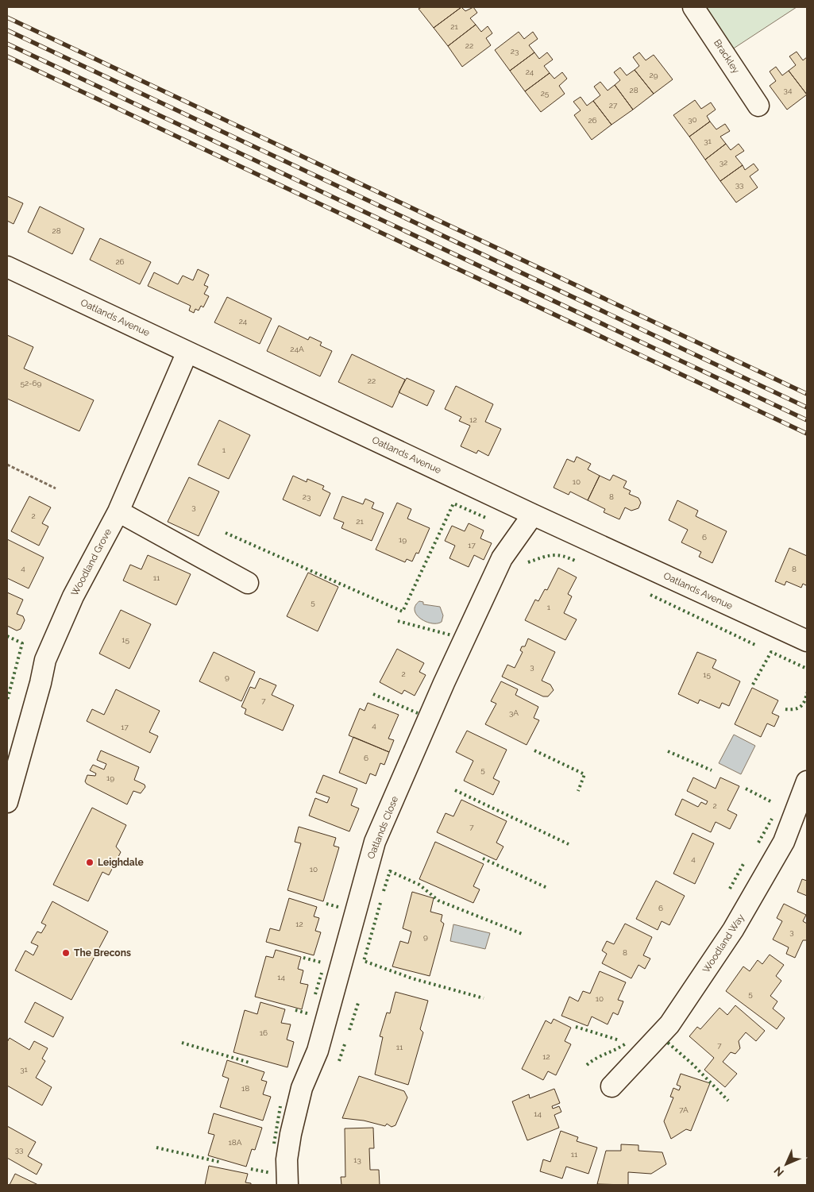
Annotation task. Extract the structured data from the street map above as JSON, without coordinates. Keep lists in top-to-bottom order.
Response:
{
  "streets": {
    "street": [
      "Brackley",
      "Oatlands Avenue",
      "Woodland Grove",
      "Oatlands Close",
      "Woodland Way"
    ]
  },
  "crossings": [
    ["Oatlands Avenue", "Woodland Grove"],
    ["Oatlands Avenue", "Oatlands Close"]
  ],
  "places": ["Leighdale", "The Brecons"],
  "house_numbers": [
    "21",
    "22",
    "23",
    "24",
    "29",
    "28",
    "34",
    "25",
    "27",
    "30",
    "26",
    "31",
    "32",
    "33",
    "28",
    "26",
    "24",
    "24A",
    "22",
    "52-69",
    "12",
    "1",
    "10",
    "23",
    "8",
    "3",
    "2",
    "21",
    "6",
    "19",
    "17",
    "4",
    "8",
    "11",
    "5",
    "1",
    "15",
    "3",
    "2",
    "15",
    "9",
    "7",
    "3A",
    "4",
    "17",
    "6",
    "5",
    "19",
    "2",
    "7",
    "4",
    "10",
    "6",
    "12",
    "3",
    "9",
    "8",
    "14",
    "5",
    "10",
    "16",
    "7",
    "11",
    "12",
    "31",
    "18",
    "7A",
    "14",
    "18A",
    "33",
    "11",
    "13"
  ],
  "north": "bottom left"
}
